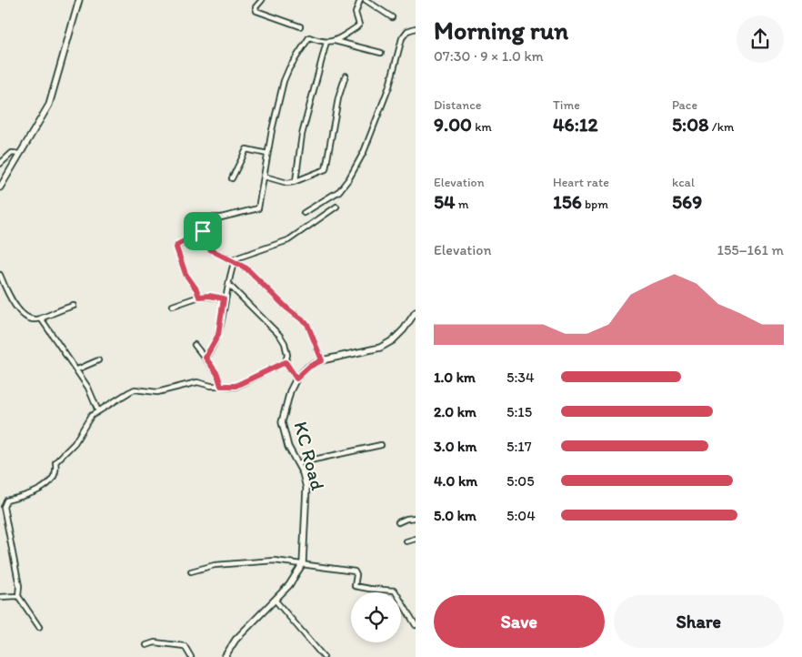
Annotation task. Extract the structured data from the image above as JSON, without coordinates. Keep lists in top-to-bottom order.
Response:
{
  "streets": {
    "main road": ["KC Road"]
  },
  "page": {
    "heading": ["Morning run", "07:30 · 9 × 1.0 km"],
    "stats": [
      ["Distance", "9.00 km"],
      ["Time", "46:12"],
      ["Pace", "5:08 /km"],
      ["Elevation", "54 m"],
      ["Heart rate", "156 bpm"],
      ["kcal", "569"]
    ],
    "chart": ["Elevation", "155–161 m"],
    "list": [
      {
        "name": "1.0 km",
        "note": "5:34"
      },
      {
        "name": "2.0 km",
        "note": "5:15"
      },
      {
        "name": "3.0 km",
        "note": "5:17"
      },
      {
        "name": "4.0 km",
        "note": "5:05"
      },
      {
        "name": "5.0 km",
        "note": "5:04"
      }
    ],
    "buttons": ["Save", "Share"]
  }
}
